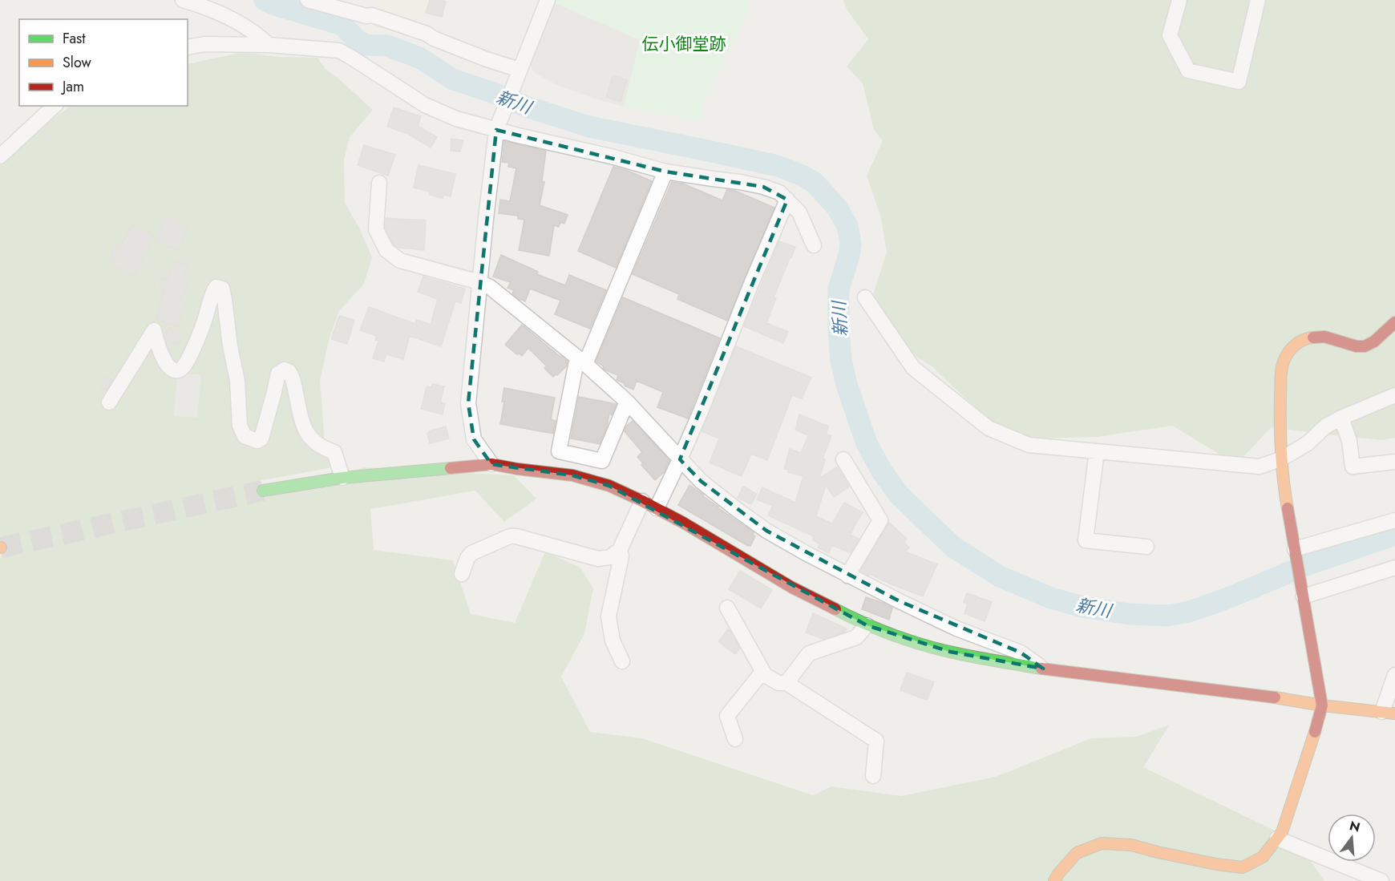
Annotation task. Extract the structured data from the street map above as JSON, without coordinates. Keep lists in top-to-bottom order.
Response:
{
  "water": ["新川"],
  "parks": ["伝小御堂跡"],
  "legend": ["Fast", "Slow", "Jam"],
  "north": "top"
}
